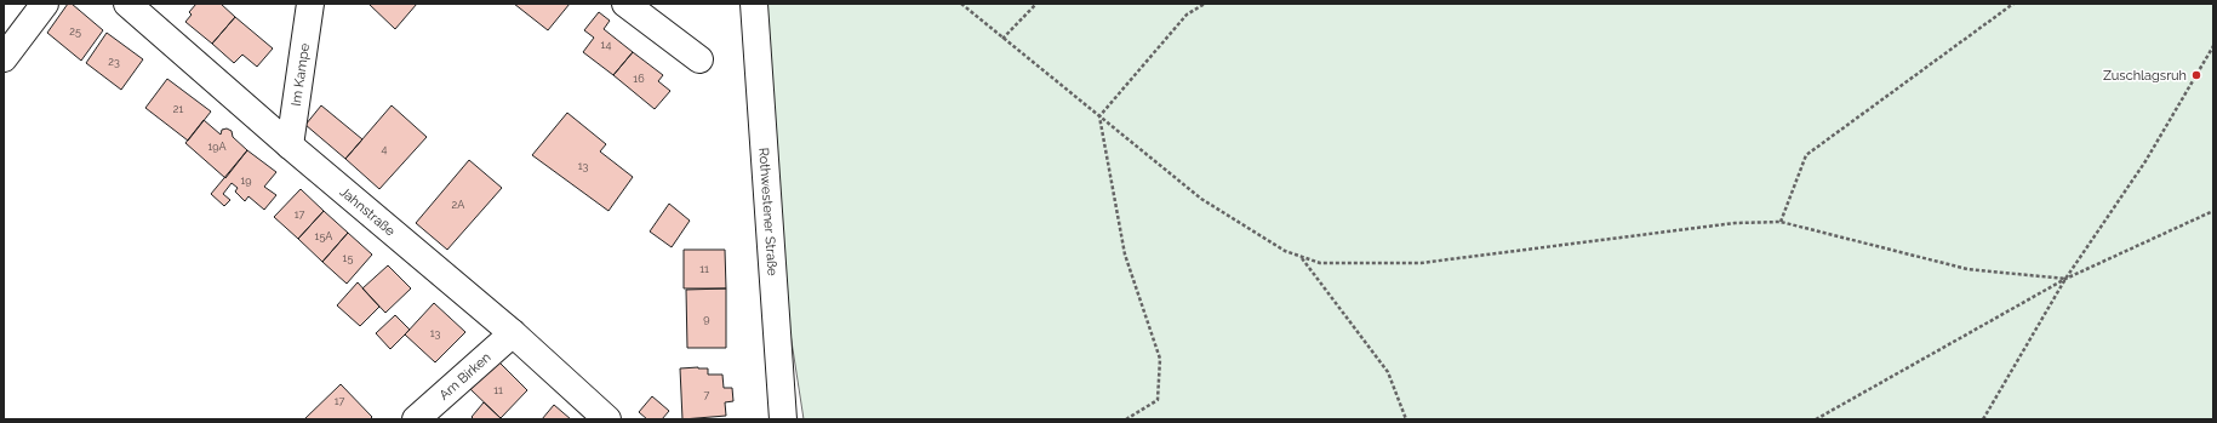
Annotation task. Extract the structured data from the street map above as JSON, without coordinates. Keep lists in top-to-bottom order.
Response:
{
  "streets": {
    "street": [
      "Im Kampe",
      "Jahnstraße",
      "Rothwestener Straße",
      "Am Birken"
    ]
  },
  "crossings": [
    ["Im Kampe", "Jahnstraße"],
    ["Jahnstraße", "Am Birken"]
  ],
  "places": ["Zuschlagsruh"],
  "house_numbers": [
    "25",
    "14",
    "23",
    "16",
    "21",
    "19A",
    "4",
    "13",
    "19",
    "2A",
    "17",
    "15A",
    "15",
    "11",
    "9",
    "13",
    "11",
    "7",
    "17"
  ]
}
